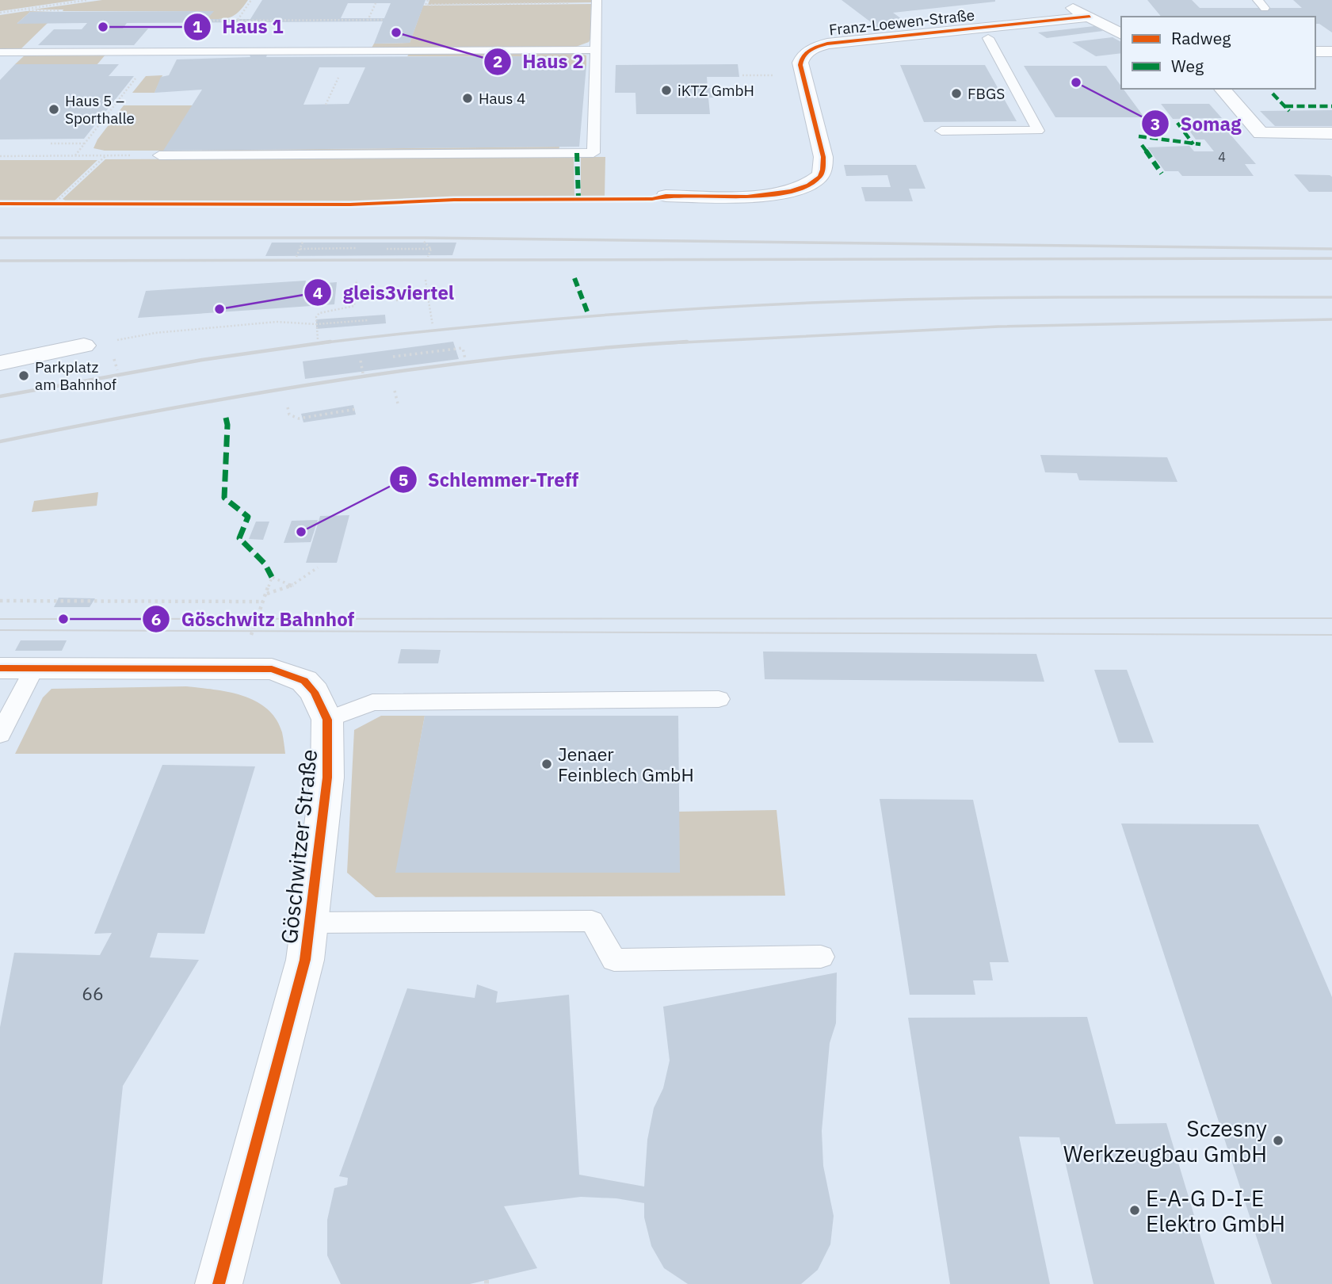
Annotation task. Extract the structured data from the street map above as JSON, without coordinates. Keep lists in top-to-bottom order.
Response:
{
  "streets": {
    "street": ["Franz-Loewen-Straße", "Göschwitzer Straße"]
  },
  "places": [
    "Haus 1",
    "Haus 2",
    "Somag",
    "iKTZ GmbH",
    "FBGS",
    "Haus 4",
    "Haus 5 – Sporthalle",
    "gleis3viertel",
    "Parkplatz am Bahnhof",
    "Schlemmer-Treff",
    "Göschwitz Bahnhof",
    "Jenaer Feinblech GmbH",
    "Sczesny Werkzeugbau GmbH",
    "E-A-G D-I-E Elektro GmbH"
  ],
  "house_numbers": ["4", "66"],
  "legend": ["Radweg", "Weg"]
}
